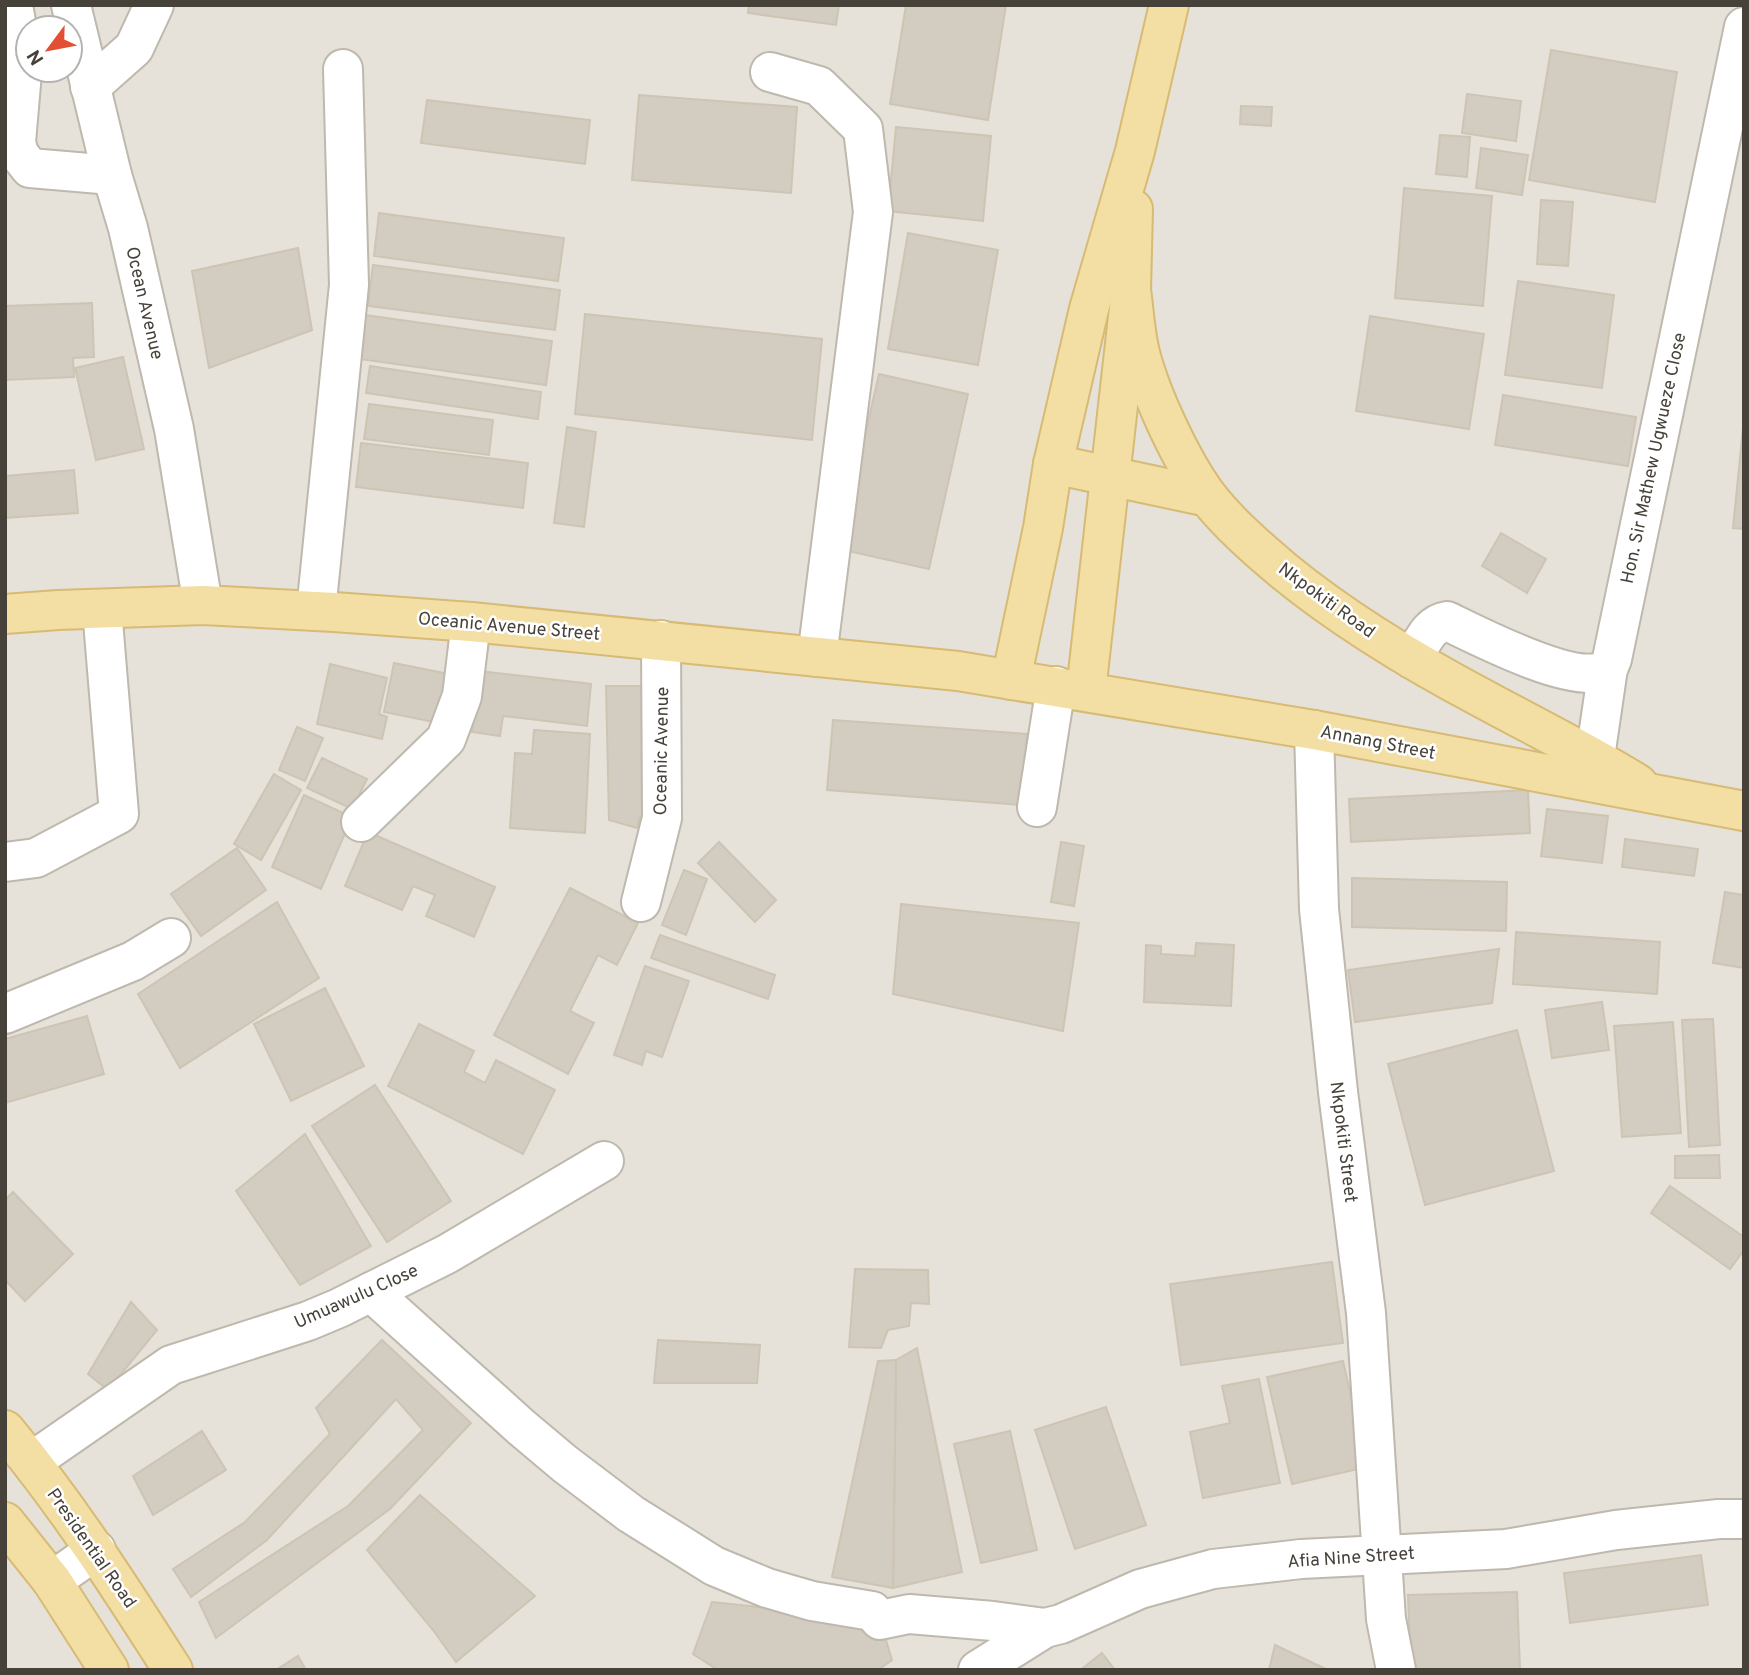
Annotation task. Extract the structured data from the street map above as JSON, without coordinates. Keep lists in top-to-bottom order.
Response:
{
  "streets": {
    "main road": [
      "Nkpokiti Road",
      "Oceanic Avenue Street",
      "Annang Street",
      "Presidential Road"
    ],
    "street": [
      "Ocean Avenue",
      "Hon. Sir Mathew Ugwueze Close",
      "Oceanic Avenue",
      "Nkpokiti Street",
      "Umuawulu Close",
      "Afia Nine Street"
    ]
  },
  "crossings": [
    ["Ocean Avenue", "Oceanic Avenue Street"],
    ["Hon. Sir Mathew Ugwueze Close", "Nkpokiti Road"],
    ["Nkpokiti Road", "Annang Street"],
    ["Oceanic Avenue Street", "Annang Street"],
    ["Oceanic Avenue Street", "Oceanic Avenue"],
    ["Annang Street", "Nkpokiti Street"],
    ["Nkpokiti Street", "Afia Nine Street"],
    ["Umuawulu Close", "Presidential Road"]
  ],
  "north": "bottom left"
}
